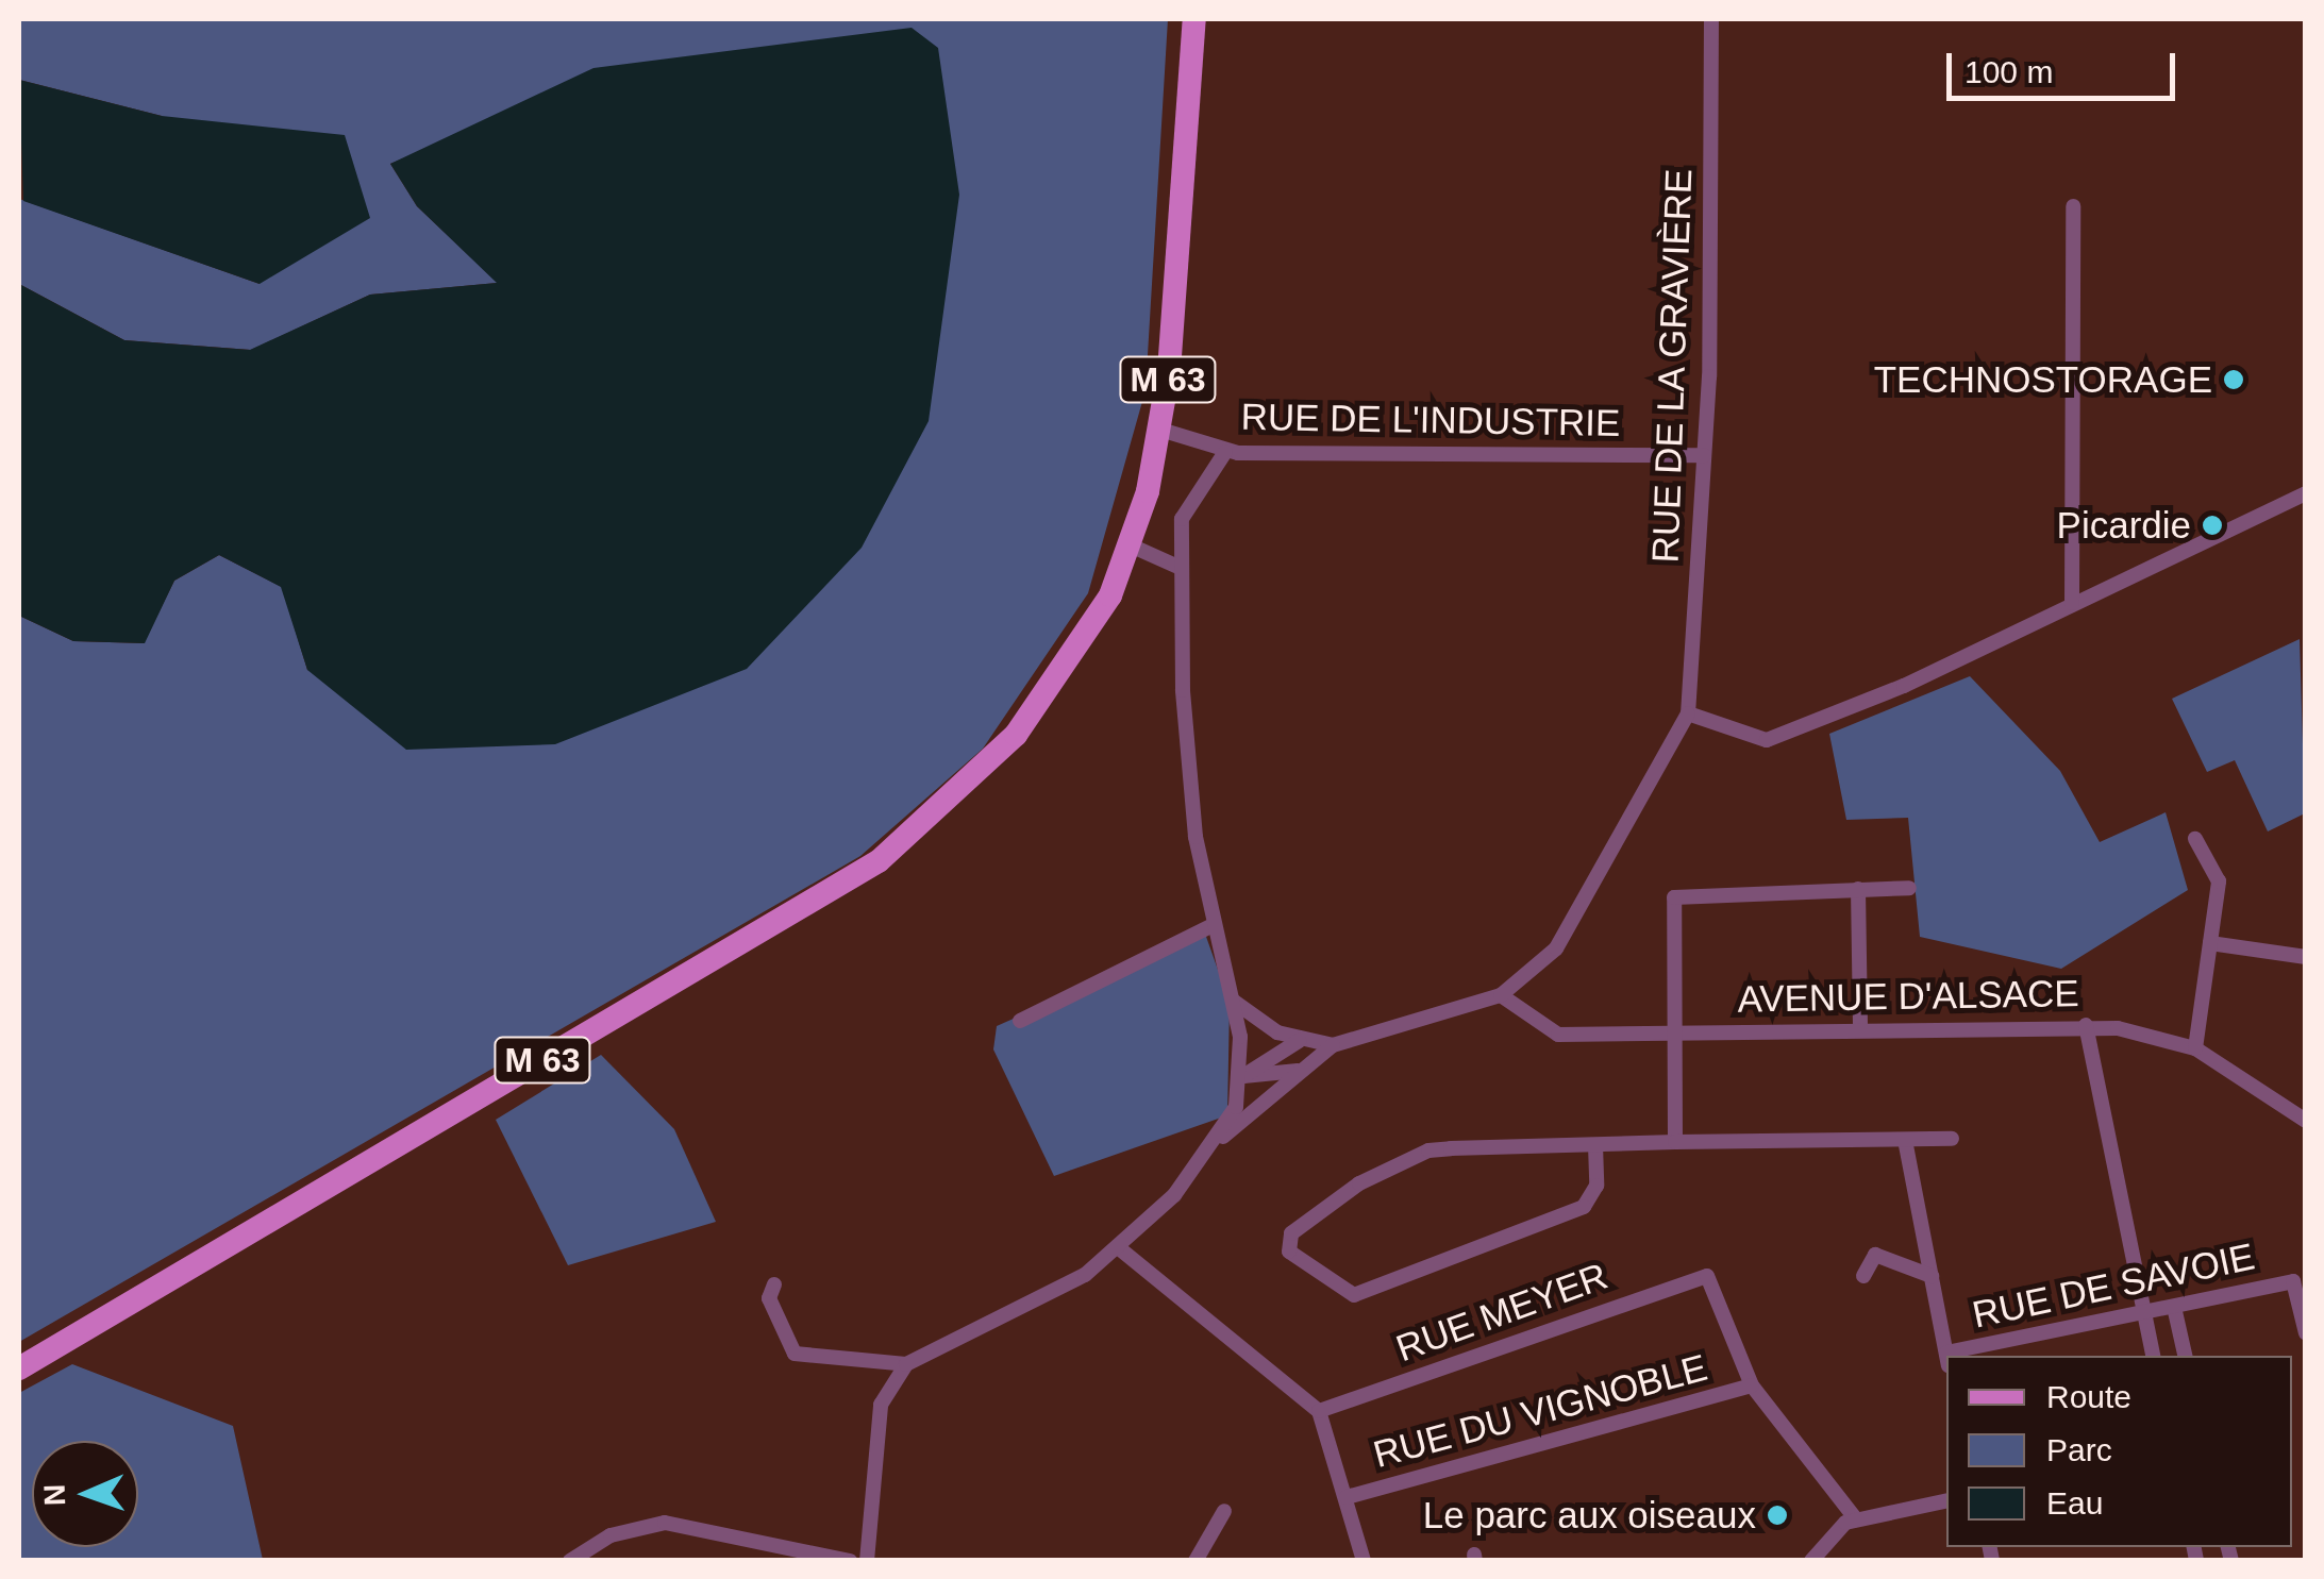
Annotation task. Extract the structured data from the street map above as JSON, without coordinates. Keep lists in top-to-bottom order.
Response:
{
  "streets": {
    "main road": ["M 63"],
    "street": [
      "RUE DE LA GRAVIÈRE",
      "RUE DE L'INDUSTRIE",
      "AVENUE D'ALSACE",
      "RUE DE SAVOIE",
      "RUE MEYER",
      "RUE DU VIGNOBLE"
    ]
  },
  "crossings": [
    ["RUE DE LA GRAVIÈRE", "RUE DE L'INDUSTRIE"],
    ["RUE DE LA GRAVIÈRE", "AVENUE D'ALSACE"],
    ["M 63", "RUE DE L'INDUSTRIE"],
    ["RUE MEYER", "RUE DU VIGNOBLE"]
  ],
  "places": ["TECHNOSTORAGE", "Picardie", "Le parc aux oiseaux"],
  "legend": ["Route", "Parc", "Eau"],
  "scale_bar": "100 m",
  "north": "left"
}
